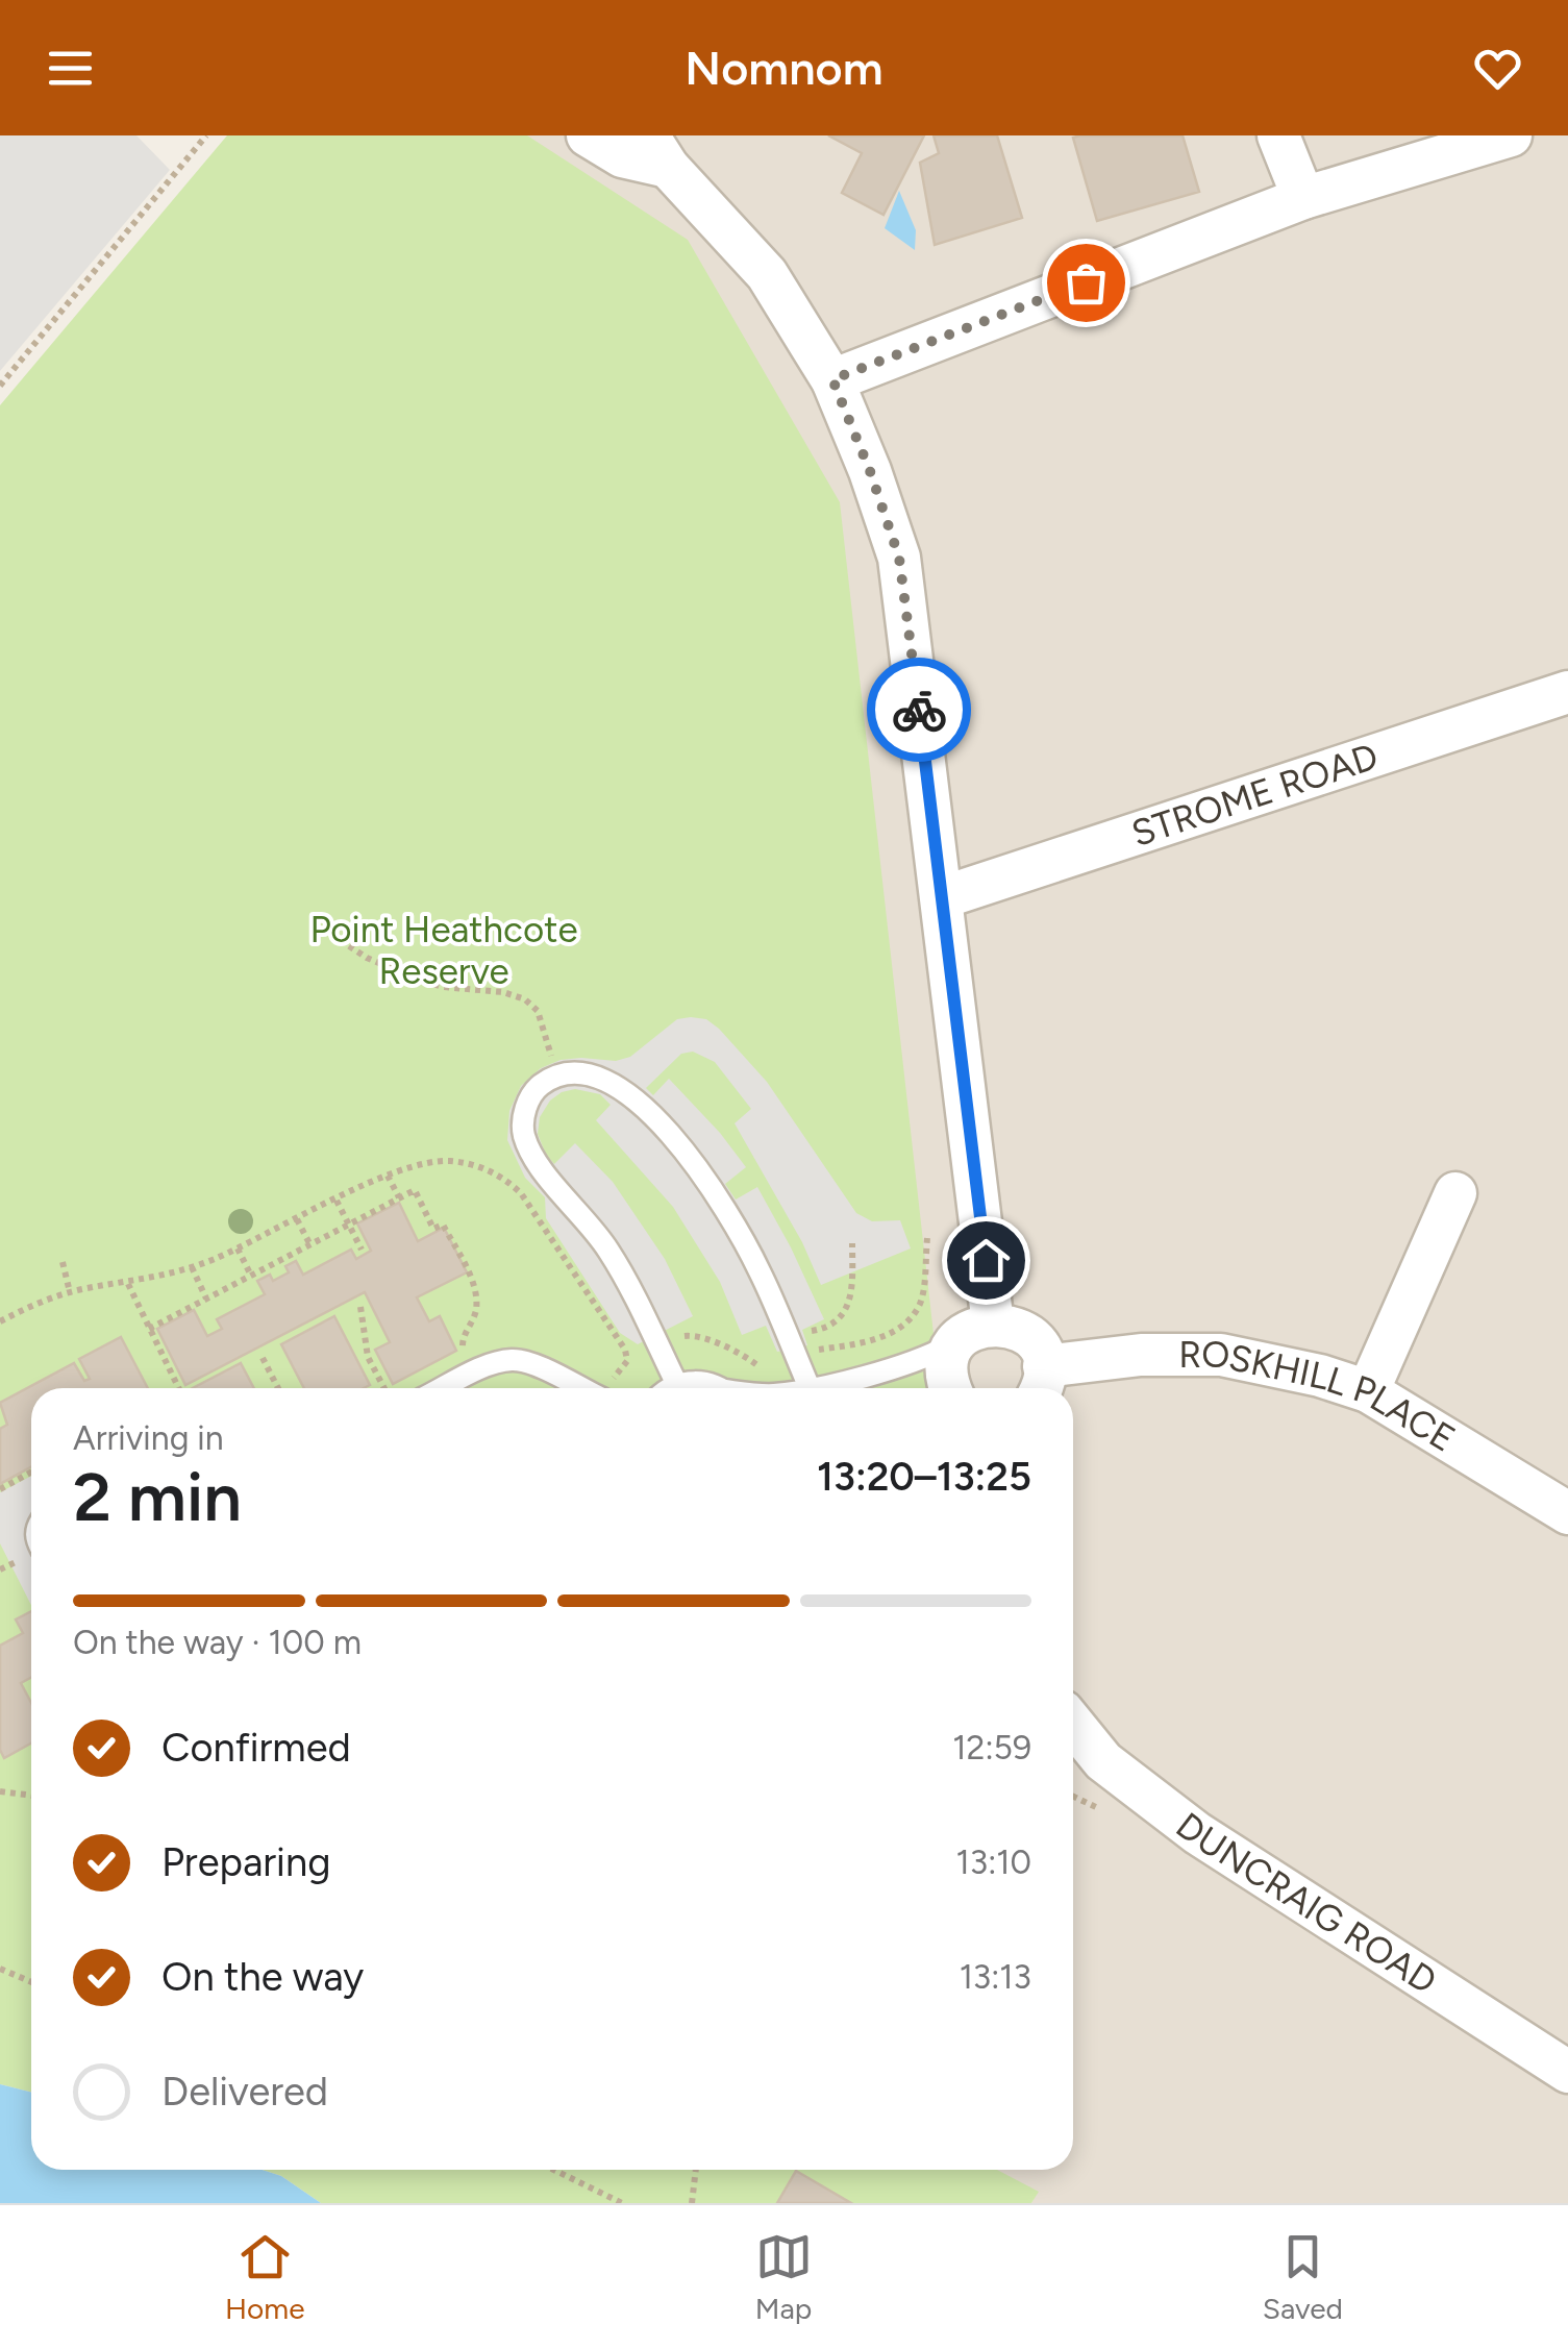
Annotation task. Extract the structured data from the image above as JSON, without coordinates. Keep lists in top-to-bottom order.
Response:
{
  "streets": {
    "street": ["STROME ROAD", "ROSKHILL PLACE", "DUNCRAIG ROAD"]
  },
  "parks": ["Point Heathcote Reserve"],
  "page": {
    "header": "Nomnom",
    "heading": ["2 min", "Arriving in", "13:20–13:25"],
    "bar": "On the way · 100 m",
    "list": [
      ["Confirmed", "12:59"],
      ["Preparing", "13:10"],
      ["On the way", "13:13"],
      "Delivered"
    ],
    "tabs": ["Home", "Map", "Saved"]
  }
}
